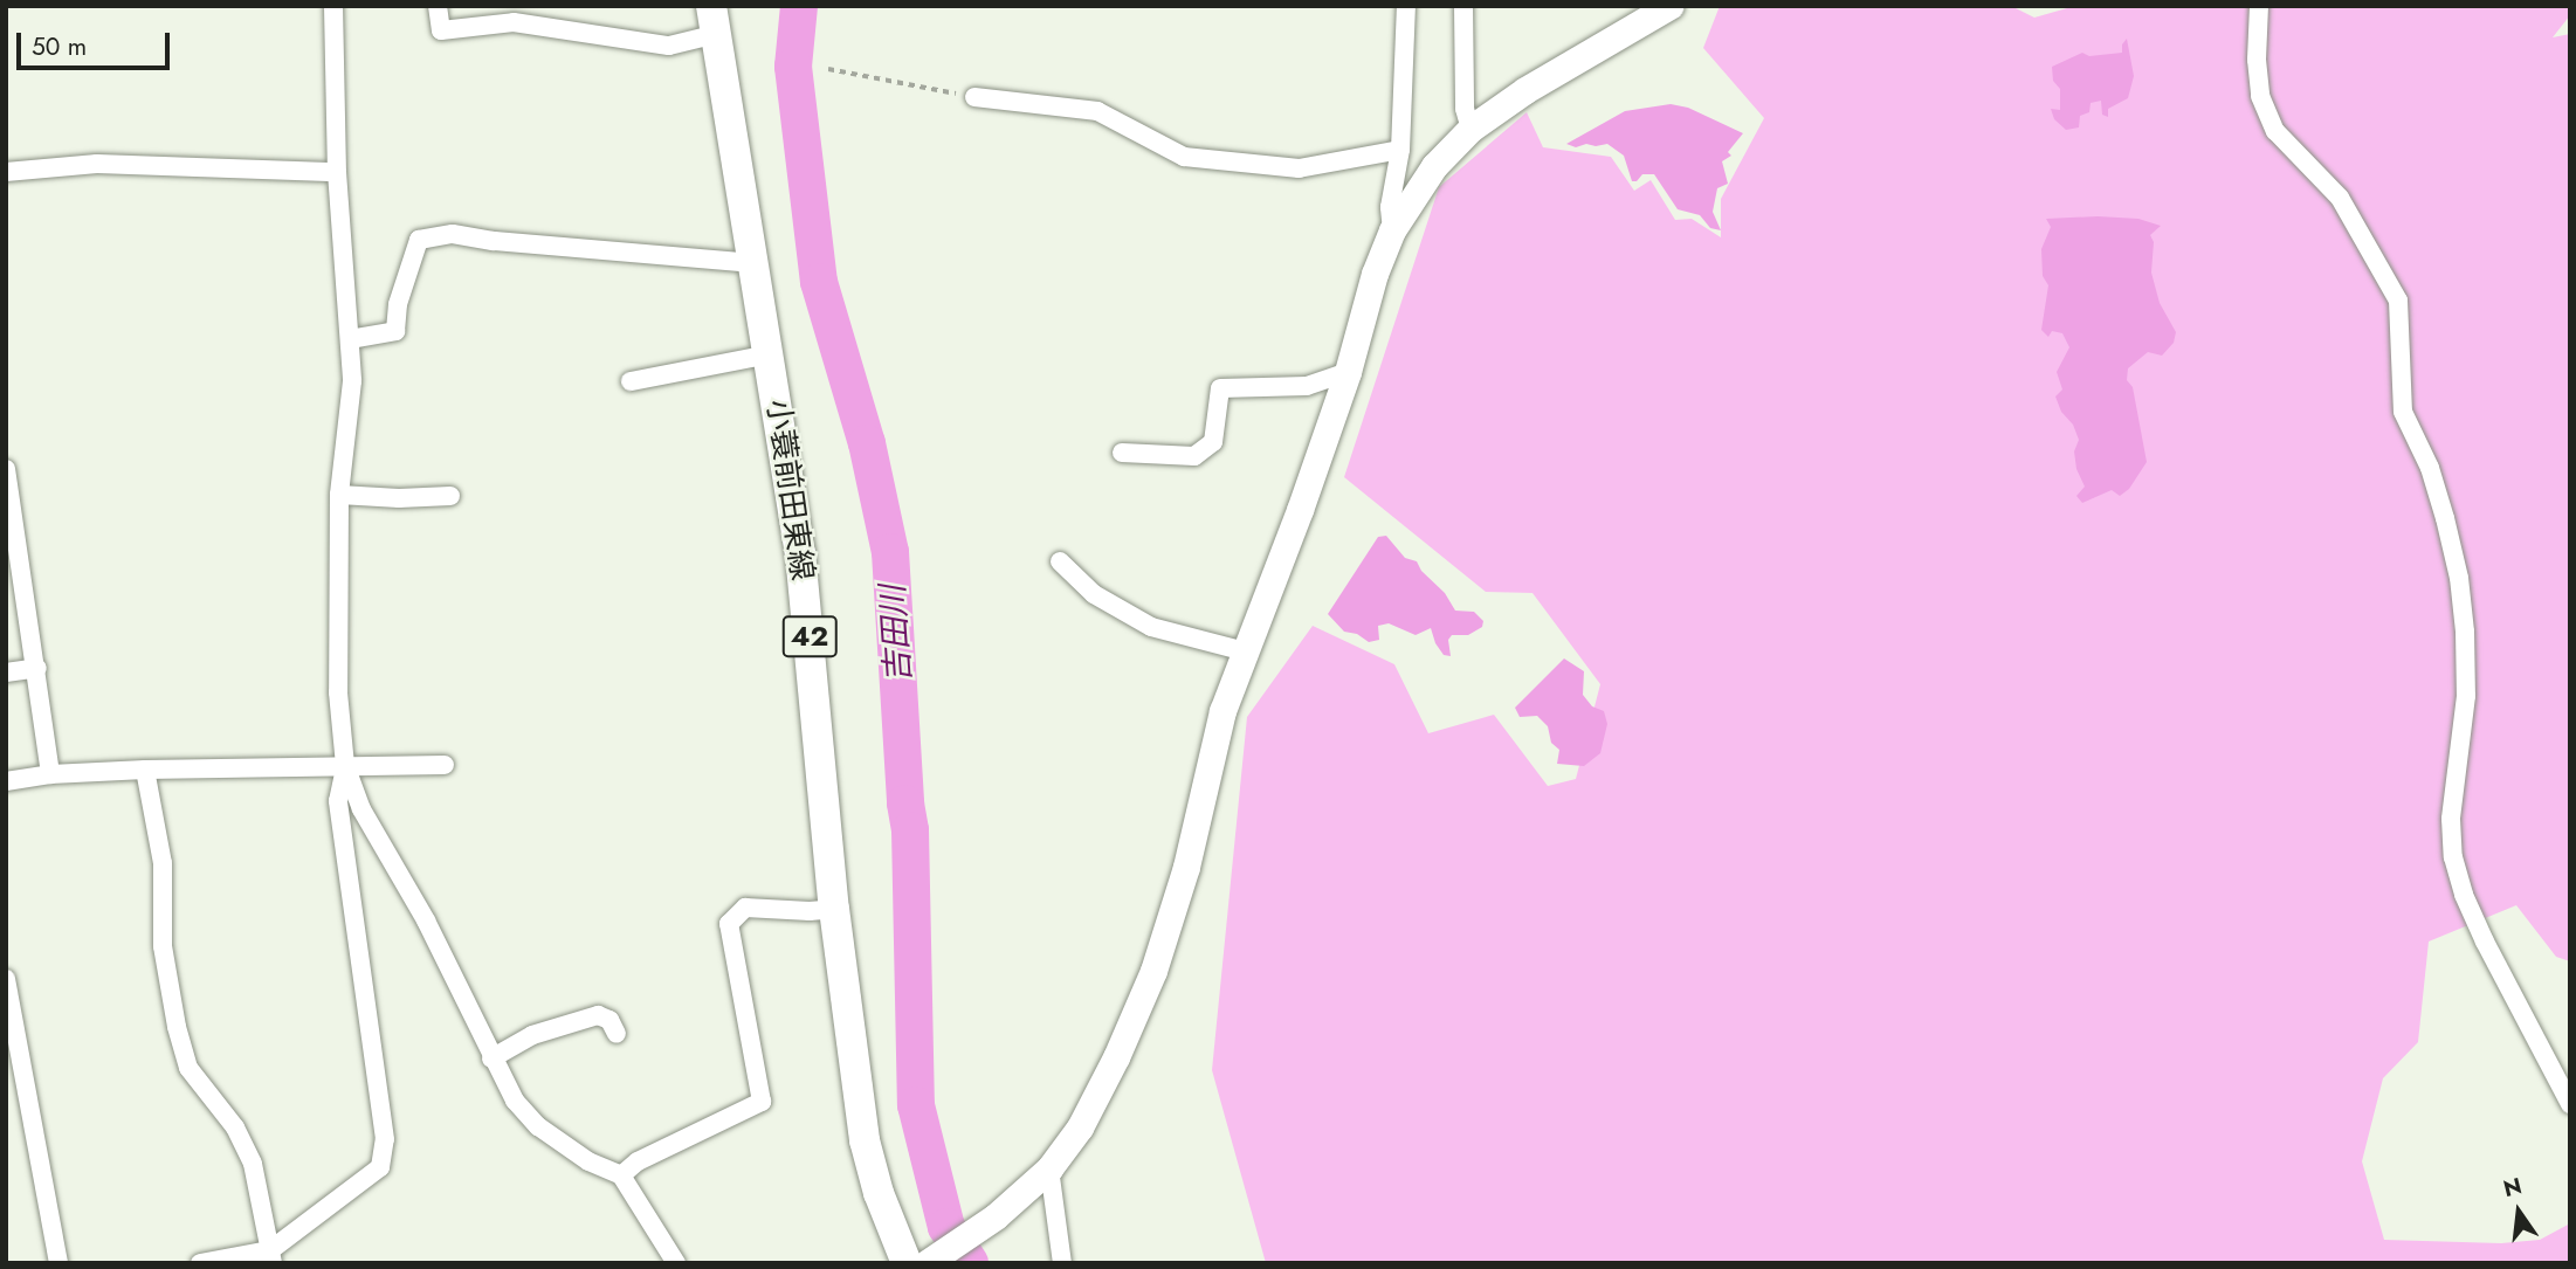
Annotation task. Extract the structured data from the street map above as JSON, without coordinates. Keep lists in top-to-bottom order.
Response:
{
  "streets": {
    "main road": ["小蓑前田東線", "42"]
  },
  "water": ["吉田川"],
  "scale_bar": "50 m",
  "north": "top"
}
